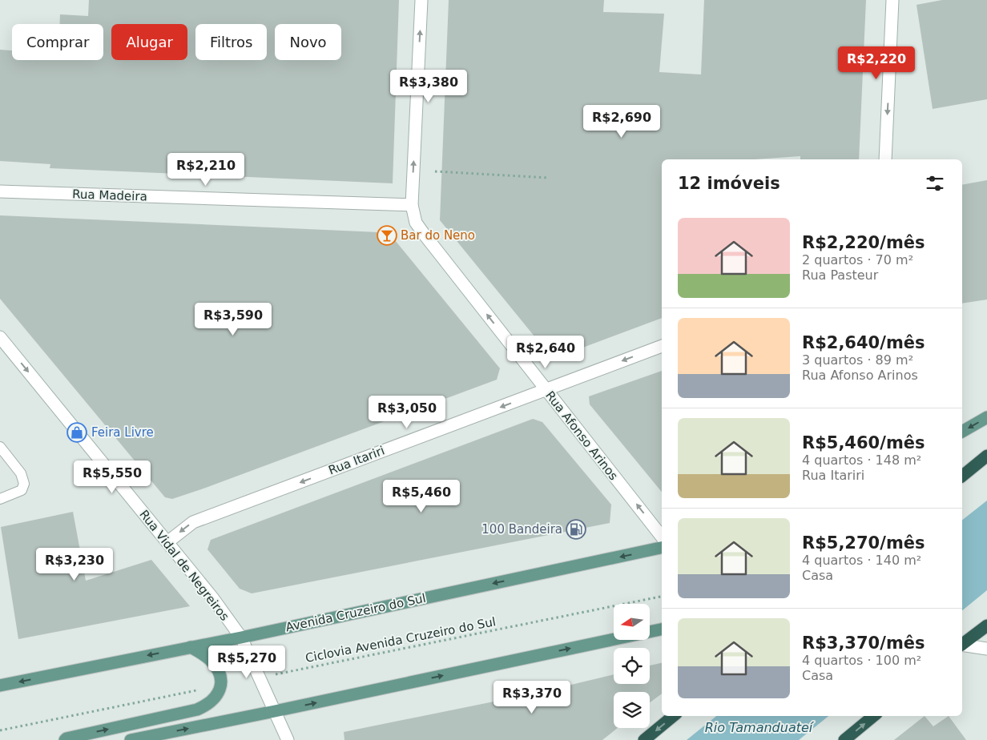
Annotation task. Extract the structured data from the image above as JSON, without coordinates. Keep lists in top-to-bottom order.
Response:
{
  "streets": {
    "main road": ["Avenida Cruzeiro do Sul"],
    "street": [
      "Rua Madeira",
      "Rua Afonso Arinos",
      "Rua Itariri",
      "Rua Vidal de Negreiros"
    ],
    "path": ["Ciclovia Avenida Cruzeiro do Sul"]
  },
  "crossings": [
    ["Rua Madeira", "Rua Afonso Arinos"],
    ["Rua Afonso Arinos", "Rua Itariri"],
    ["Rua Itariri", "Rua Vidal de Negreiros"],
    ["Rua Vidal de Negreiros", "Avenida Cruzeiro do Sul"],
    ["Rua Vidal de Negreiros", "Ciclovia Avenida Cruzeiro do Sul"]
  ],
  "one_way": ["Rua Afonso Arinos", "Rua Itariri", "Rua Vidal de Negreiros"],
  "water": ["Rio Tamanduateí"],
  "places": {
    "bar": ["Bar do Neno"],
    "shop": ["Feira Livre"],
    "fuel station": ["100 Bandeira"]
  },
  "north": "left",
  "page": {
    "chip": [
      "Comprar",
      "Alugar",
      "Filtros",
      "Novo"
    ],
    "price": [
      "R$2,220",
      "R$3,380",
      "R$2,690",
      "R$2,210",
      "R$3,590",
      "R$2,640",
      "R$3,050",
      "R$5,550",
      "R$5,460",
      "R$3,230",
      "R$5,270",
      "R$3,370"
    ],
    "heading": "12 imóveis",
    "list": [
      {
        "name": "R$2,220/mês",
        "note": "2 quartos · 70 m² · Rua Pasteur"
      },
      {
        "name": "R$2,640/mês",
        "note": "3 quartos · 89 m² · Rua Afonso Arinos"
      },
      {
        "name": "R$5,460/mês",
        "note": "4 quartos · 148 m² · Rua Itariri"
      },
      {
        "name": "R$5,270/mês",
        "note": "4 quartos · 140 m² · Casa"
      },
      {
        "name": "R$3,370/mês",
        "note": "4 quartos · 100 m² · Casa"
      }
    ]
  }
}
